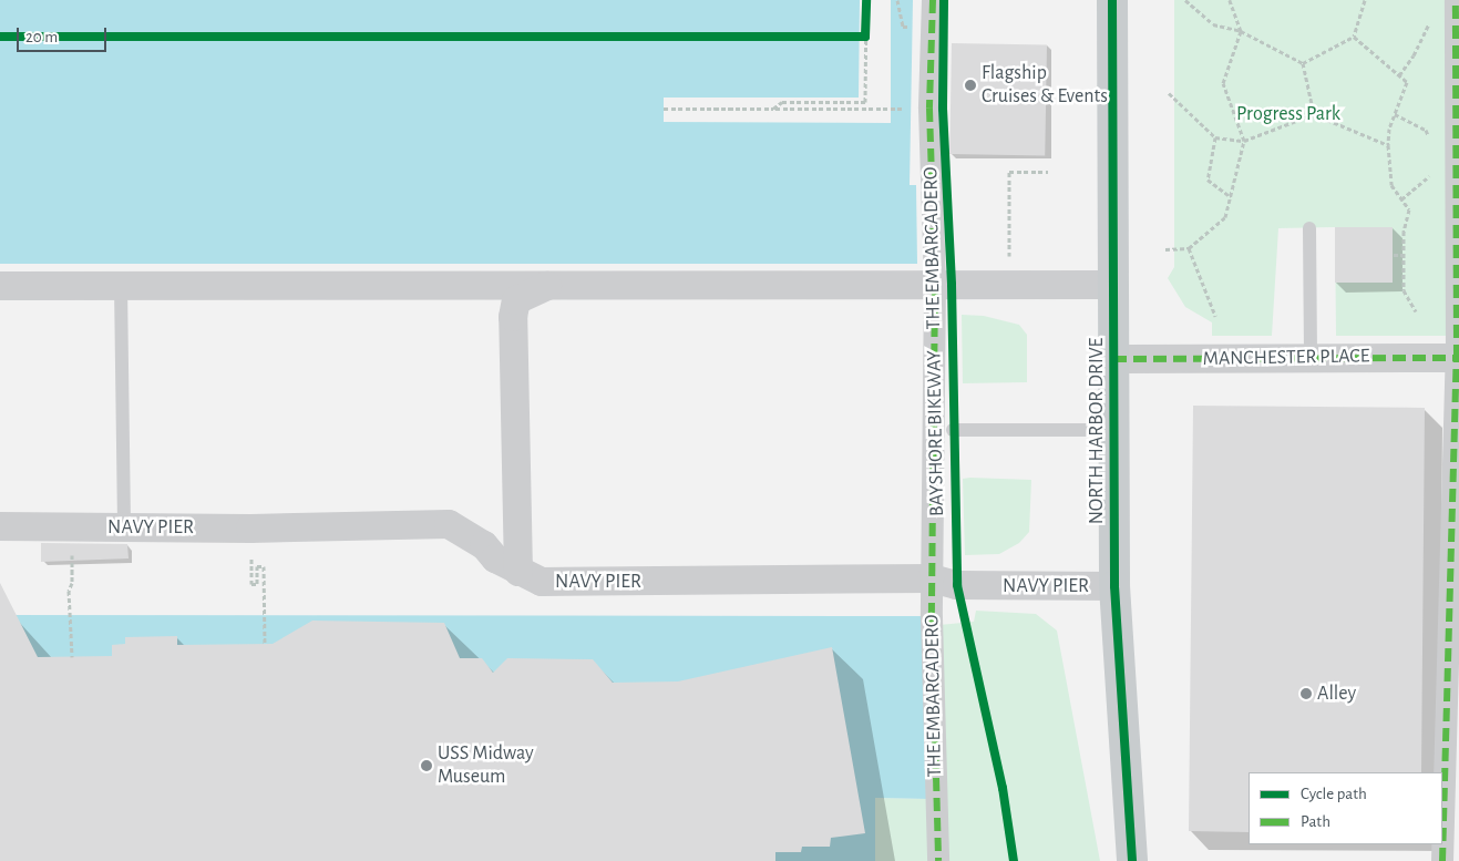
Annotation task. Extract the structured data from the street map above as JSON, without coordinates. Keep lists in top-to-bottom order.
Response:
{
  "streets": {
    "main road": ["NORTH HARBOR DRIVE"],
    "street": ["THE EMBARCADERO", "MANCHESTER PLACE", "NAVY PIER"],
    "cycle path": ["BAYSHORE BIKEWAY"]
  },
  "crossings": [
    ["THE EMBARCADERO", "NAVY PIER"],
    ["MANCHESTER PLACE", "NORTH HARBOR DRIVE"],
    ["NORTH HARBOR DRIVE", "NAVY PIER"]
  ],
  "parks": ["Progress Park"],
  "places": ["Flagship Cruises & Events", "Alley", "USS Midway Museum"],
  "legend": ["Cycle path", "Path"],
  "scale_bar": "20 m"
}
